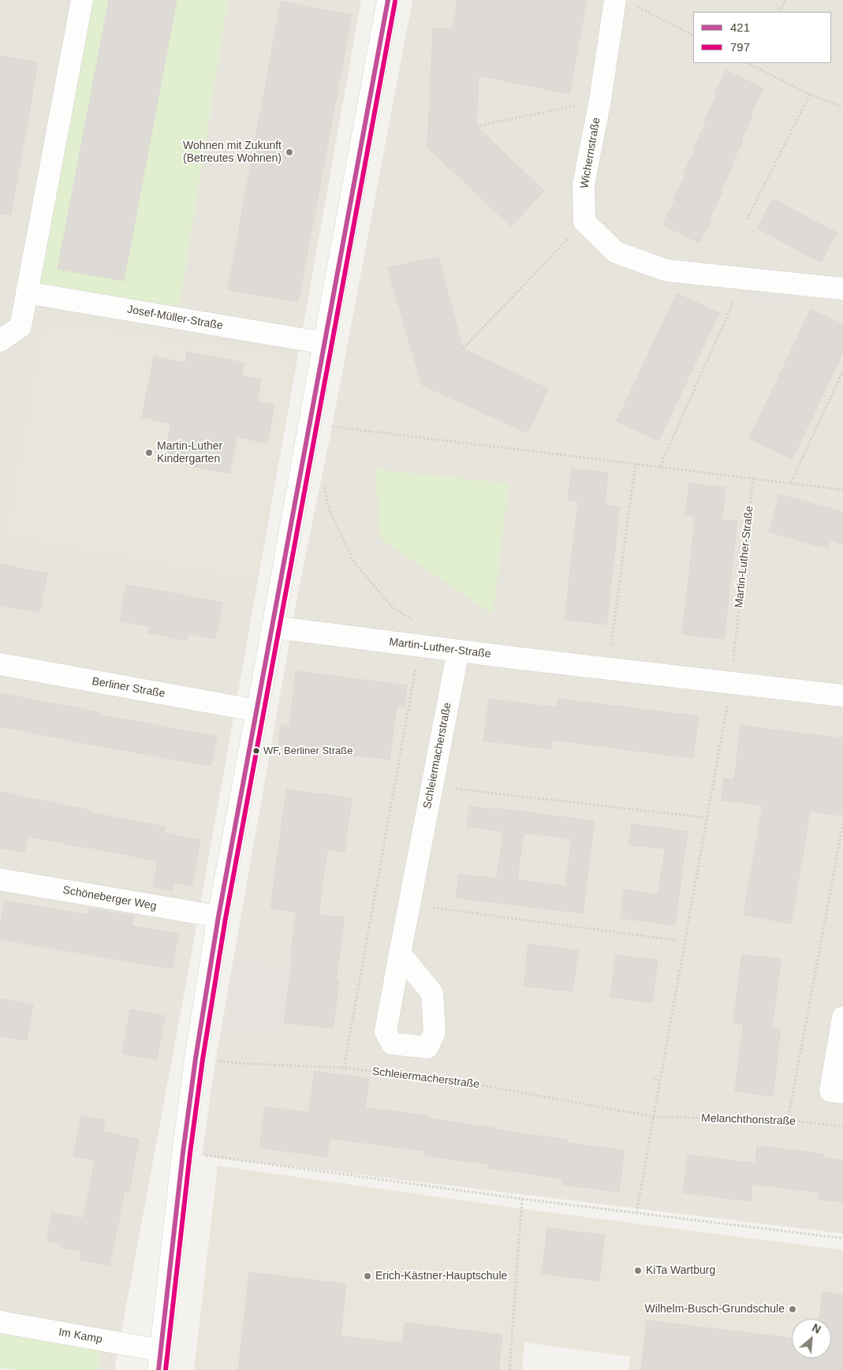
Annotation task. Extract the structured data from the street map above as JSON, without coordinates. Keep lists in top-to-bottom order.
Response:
{
  "streets": {
    "street": [
      "Wichernstraße",
      "Josef-Müller-Straße",
      "Martin-Luther-Straße",
      "Berliner Straße",
      "Schleiermacherstraße",
      "Schöneberger Weg",
      "Im Kamp"
    ],
    "path": ["Melanchthonstraße"]
  },
  "crossings": [
    ["Martin-Luther-Straße", "Schleiermacherstraße"],
    ["Schleiermacherstraße", "Melanchthonstraße"]
  ],
  "places": [
    "Wohnen mit Zukunft (Betreutes Wohnen)",
    "Martin-Luther Kindergarten",
    "WF, Berliner Straße",
    "KiTa Wartburg",
    "Erich-Kästner-Hauptschule",
    "Wilhelm-Busch-Grundschule"
  ],
  "lines": ["transit line 421", "transit line 797"],
  "legend": ["421", "797"],
  "north": "top right"
}
